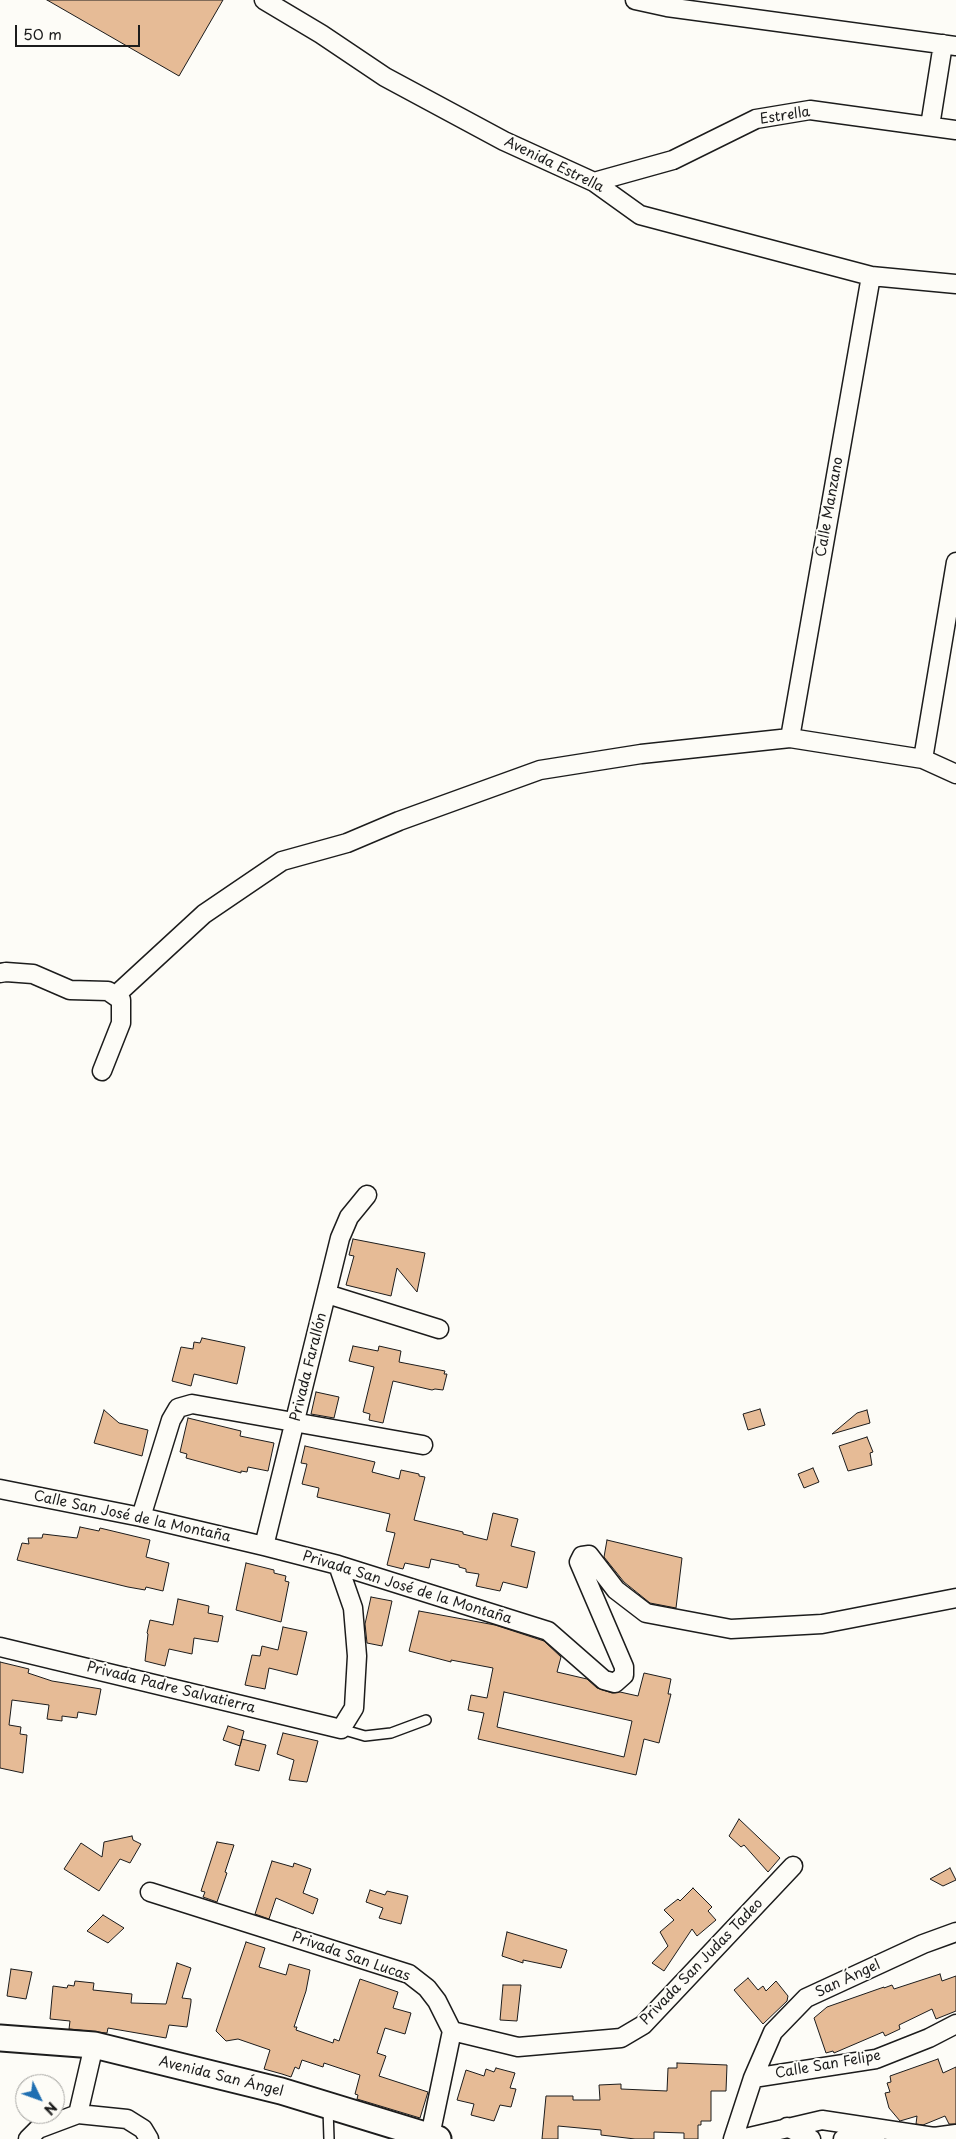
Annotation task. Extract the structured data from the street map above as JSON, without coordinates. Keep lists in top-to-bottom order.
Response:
{
  "streets": {
    "main road": ["Avenida San Ángel"],
    "street": [
      "Estrella",
      "Avenida Estrella",
      "Calle Manzano",
      "Privada Farallón",
      "Calle San José de la Montaña",
      "Privada San José de la Montaña",
      "Privada Padre Salvatierra",
      "Privada San Lucas",
      "Privada San Judas Tadeo",
      "San Ángel",
      "Calle San Felipe"
    ]
  },
  "crossings": [
    ["Estrella", "Avenida Estrella"],
    ["Avenida Estrella", "Calle Manzano"],
    ["Privada Farallón", "Calle San José de la Montaña"],
    ["Privada Farallón", "Privada San José de la Montaña"],
    ["Calle San José de la Montaña", "Privada San José de la Montaña"],
    ["Privada San Lucas", "Privada San Judas Tadeo"],
    ["San Ángel", "Calle San Felipe"]
  ],
  "scale_bar": "50 m",
  "north": "bottom right"
}
